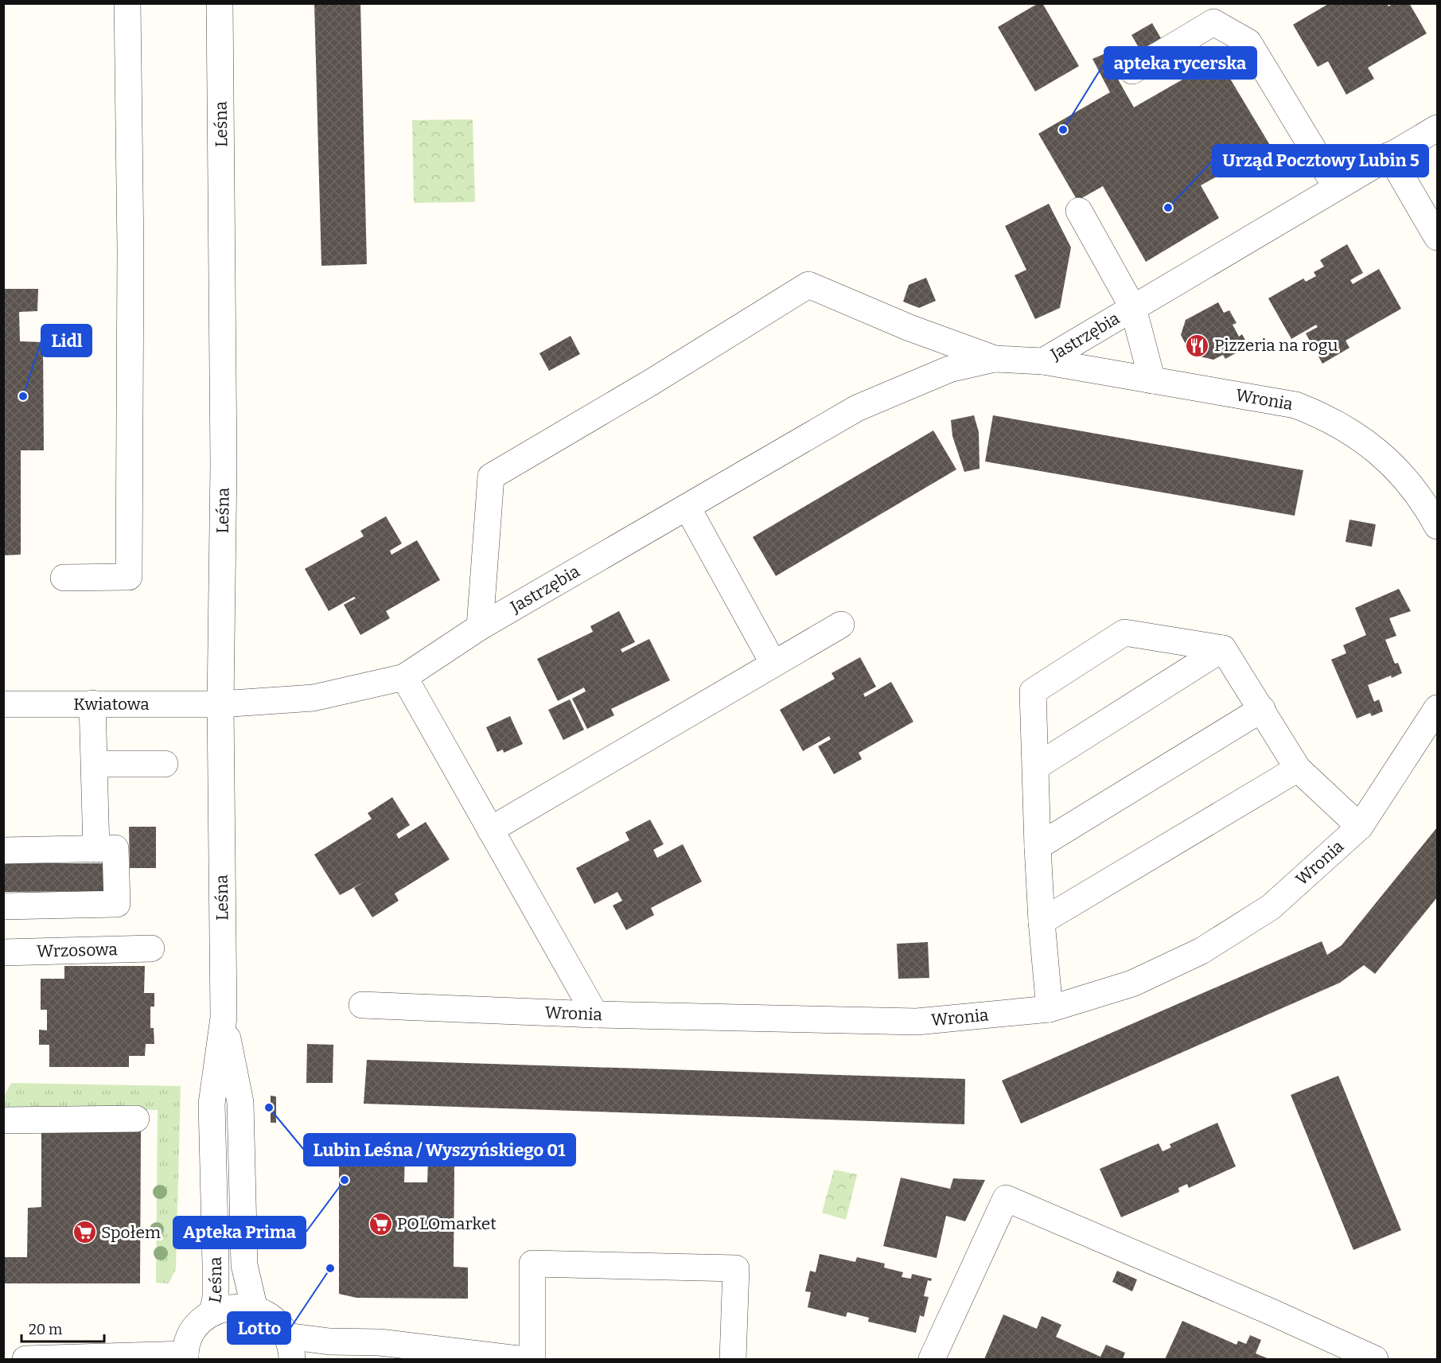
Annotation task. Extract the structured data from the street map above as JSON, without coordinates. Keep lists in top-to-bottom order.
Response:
{
  "streets": {
    "street": [
      "Leśna",
      "Jastrzębia",
      "Wronia",
      "Kwiatowa",
      "Wrzosowa"
    ]
  },
  "crossings": [
    ["Leśna", "Jastrzębia"],
    ["Leśna", "Kwiatowa"],
    ["Jastrzębia", "Wronia"],
    ["Jastrzębia", "Kwiatowa"]
  ],
  "places": {
    "other": [
      "apteka rycerska",
      "Urząd Pocztowy Lubin 5",
      "Lidl",
      "Lubin Leśna / Wyszyńskiego 01",
      "Apteka Prima",
      "Lotto"
    ],
    "restaurant": ["Pizzeria na rogu"],
    "supermarket": ["POLOmarket", "Społem"]
  },
  "scale_bar": "20 m"
}
